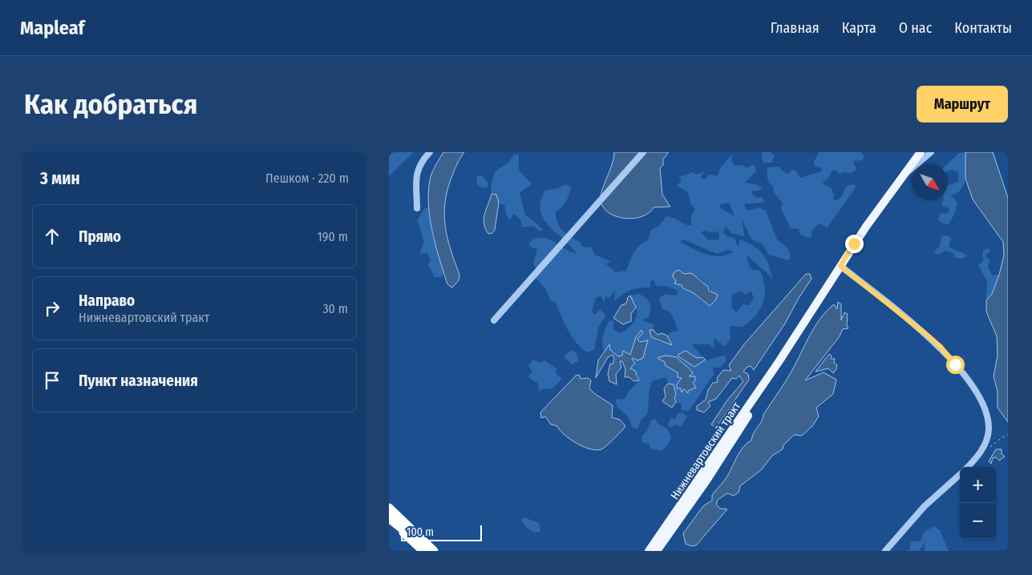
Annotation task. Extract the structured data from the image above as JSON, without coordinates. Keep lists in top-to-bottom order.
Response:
{
  "streets": {
    "main road": ["Нижневартовский тракт"]
  },
  "scale_bar": "100 m",
  "north": "bottom right",
  "page": {
    "header": "Mapleaf",
    "nav": [
      "Главная",
      "Карта",
      "О нас",
      "Контакты"
    ],
    "buttons": "Маршрут",
    "title": "Как добраться",
    "heading": ["3 мин", "Пешком · 220 m"],
    "list": [
      ["Прямо", "190 m"],
      ["Направо", "Нижневартовский тракт", "30 m"],
      "Пункт назначения"
    ],
    "map_buttons": ["+", "−"],
    "scale": "100 m"
  }
}
